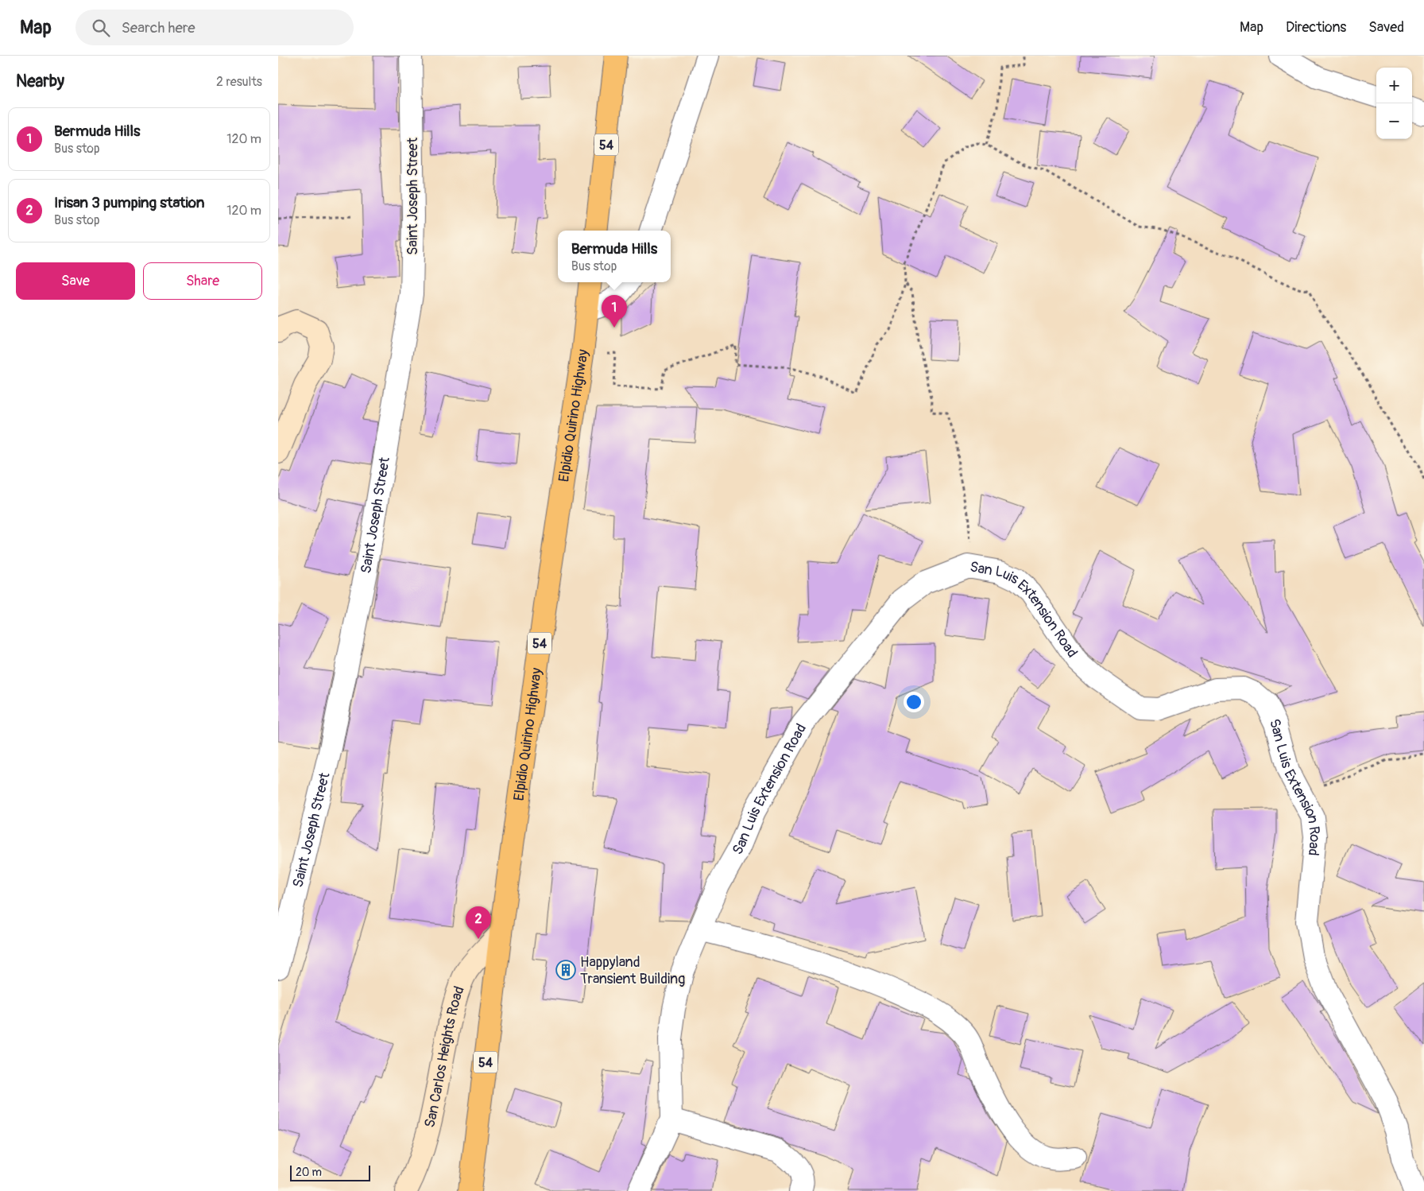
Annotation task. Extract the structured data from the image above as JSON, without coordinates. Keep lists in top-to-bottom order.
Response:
{
  "streets": {
    "highway": ["54", "Elpidio Quirino Highway"],
    "street": ["Saint Joseph Street", "San Luis Extension Road", "San Carlos Heights Road"]
  },
  "crossings": [
    ["Elpidio Quirino Highway", "San Carlos Heights Road"]
  ],
  "places": {
    "building": ["Happyland Transient Building"]
  },
  "scale_bar": "20 m",
  "page": {
    "header": "Map",
    "search": "Search here",
    "nav": ["Map", "Directions", "Saved"],
    "heading": ["Nearby", "2 results"],
    "map_buttons": ["+", "−"],
    "list": [
      {
        "mark": "1",
        "name": "Bermuda Hills",
        "note": "Bus stop",
        "value": "120 m"
      },
      {
        "mark": "2",
        "name": "Irisan 3 pumping station",
        "note": "Bus stop",
        "value": "120 m"
      }
    ],
    "popup": ["Bermuda Hills", "Bus stop"],
    "buttons": ["Save", "Share"],
    "pins": ["1", "2"],
    "scale": "20 m"
  }
}
